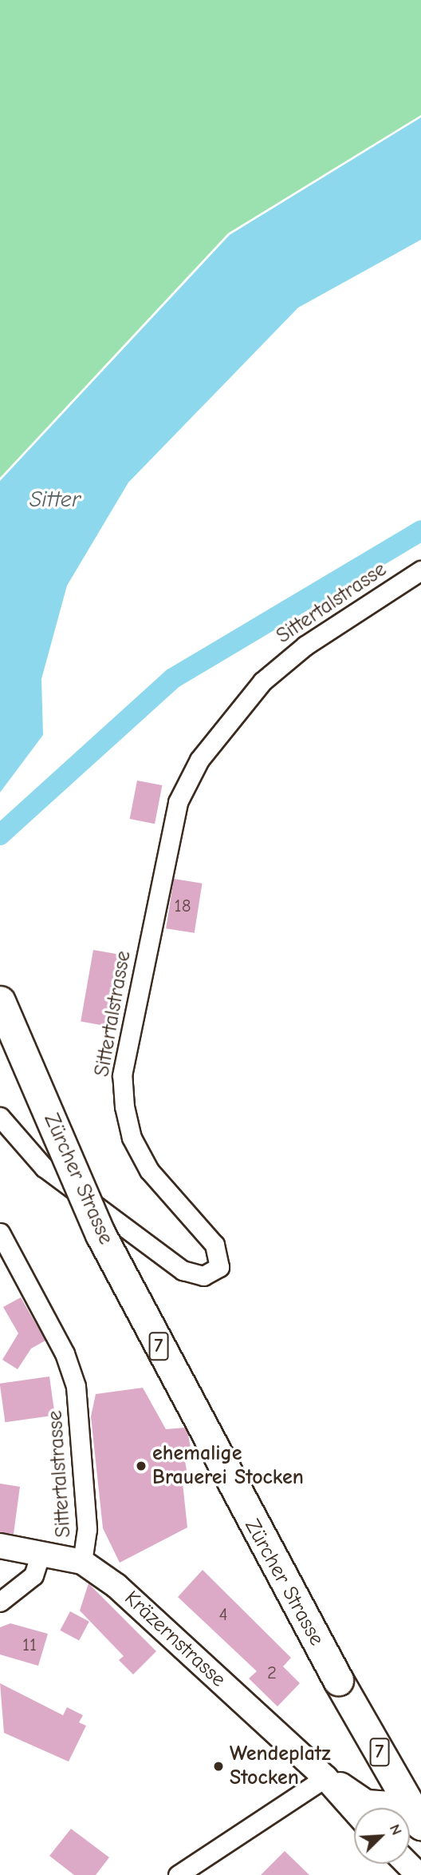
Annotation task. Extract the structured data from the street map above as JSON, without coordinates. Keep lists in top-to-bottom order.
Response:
{
  "streets": {
    "main road": ["Zürcher Strasse", "7"],
    "street": ["Sittertalstrasse", "Kräzernstrasse"]
  },
  "crossings": [
    ["Sittertalstrasse", "Kräzernstrasse"],
    ["Zürcher Strasse", "Kräzernstrasse"]
  ],
  "water": ["Sitter"],
  "places": ["ehemalige Brauerei Stocken", "Wendeplatz Stocken"],
  "house_numbers": [
    "18",
    "4",
    "11",
    "2"
  ],
  "north": "top right"
}
